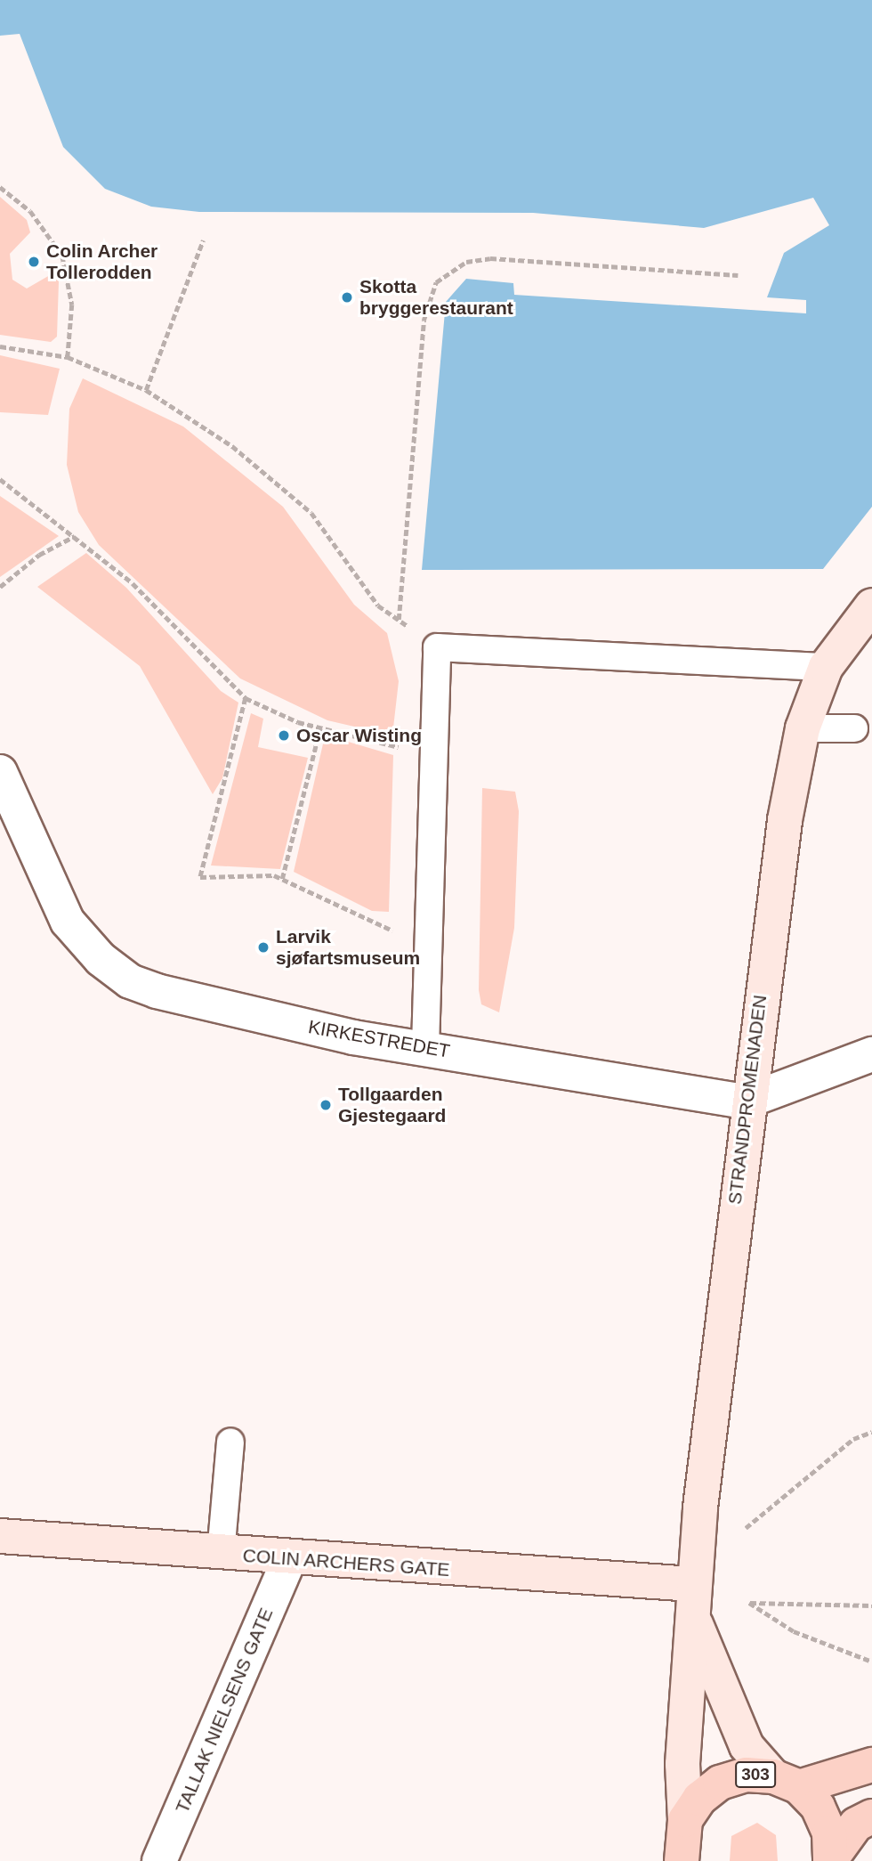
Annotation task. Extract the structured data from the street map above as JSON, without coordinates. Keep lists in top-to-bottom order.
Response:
{
  "streets": {
    "main road": ["STRANDPROMENADEN", "COLIN ARCHERS GATE", "303"],
    "street": ["KIRKESTREDET", "TALLAK NIELSENS GATE"]
  },
  "crossings": [
    ["KIRKESTREDET", "STRANDPROMENADEN"],
    ["STRANDPROMENADEN", "COLIN ARCHERS GATE"],
    ["STRANDPROMENADEN", "303"],
    ["COLIN ARCHERS GATE", "TALLAK NIELSENS GATE"]
  ],
  "places": [
    "Colin Archer Tollerodden",
    "Skotta bryggerestaurant",
    "Oscar Wisting",
    "Larvik sjøfartsmuseum",
    "Tollgaarden Gjestegaard"
  ]
}
